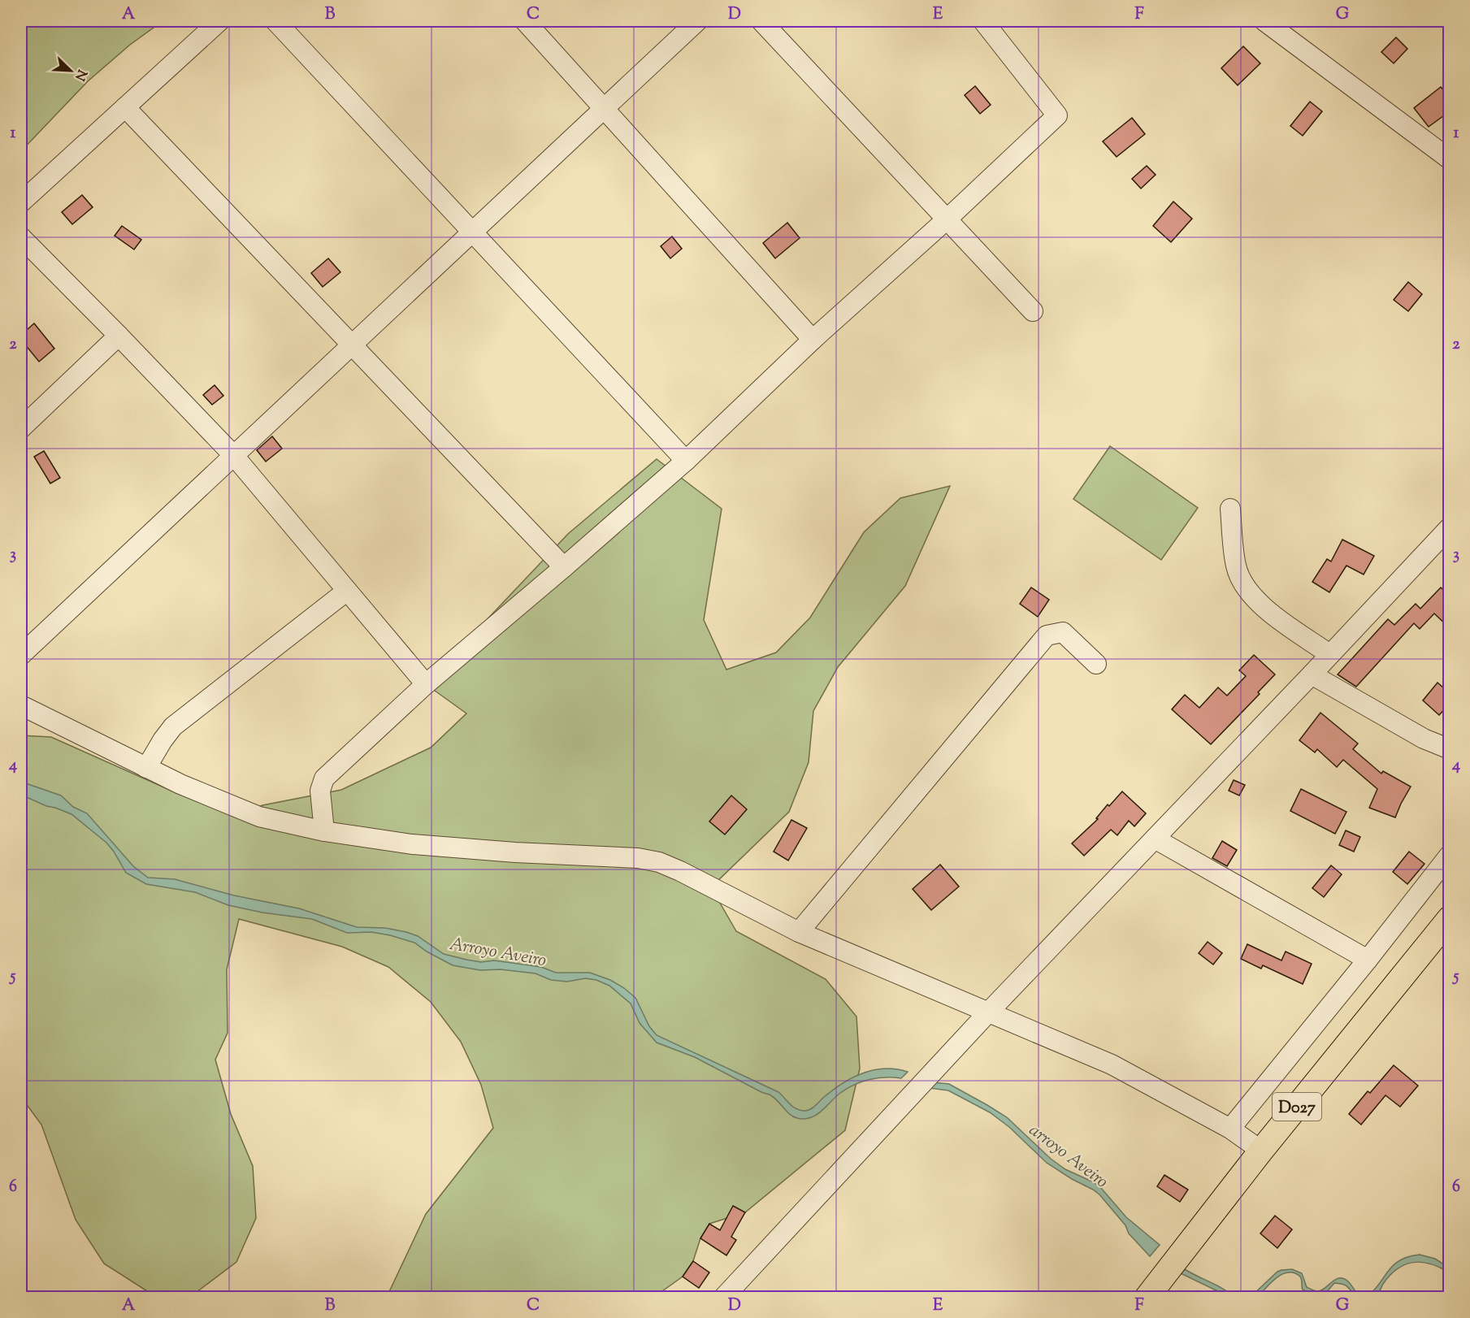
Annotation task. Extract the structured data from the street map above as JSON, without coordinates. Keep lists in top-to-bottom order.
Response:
{
  "streets": {
    "main road": ["D027"]
  },
  "water": ["Arroyo Aveiro", "arroyo Aveiro"],
  "north": "bottom right",
  "grid": {
    "columns": [
      "A",
      "B",
      "C",
      "D",
      "E",
      "F",
      "G"
    ],
    "rows": [
      "1",
      "2",
      "3",
      "4",
      "5",
      "6"
    ]
  }
}
